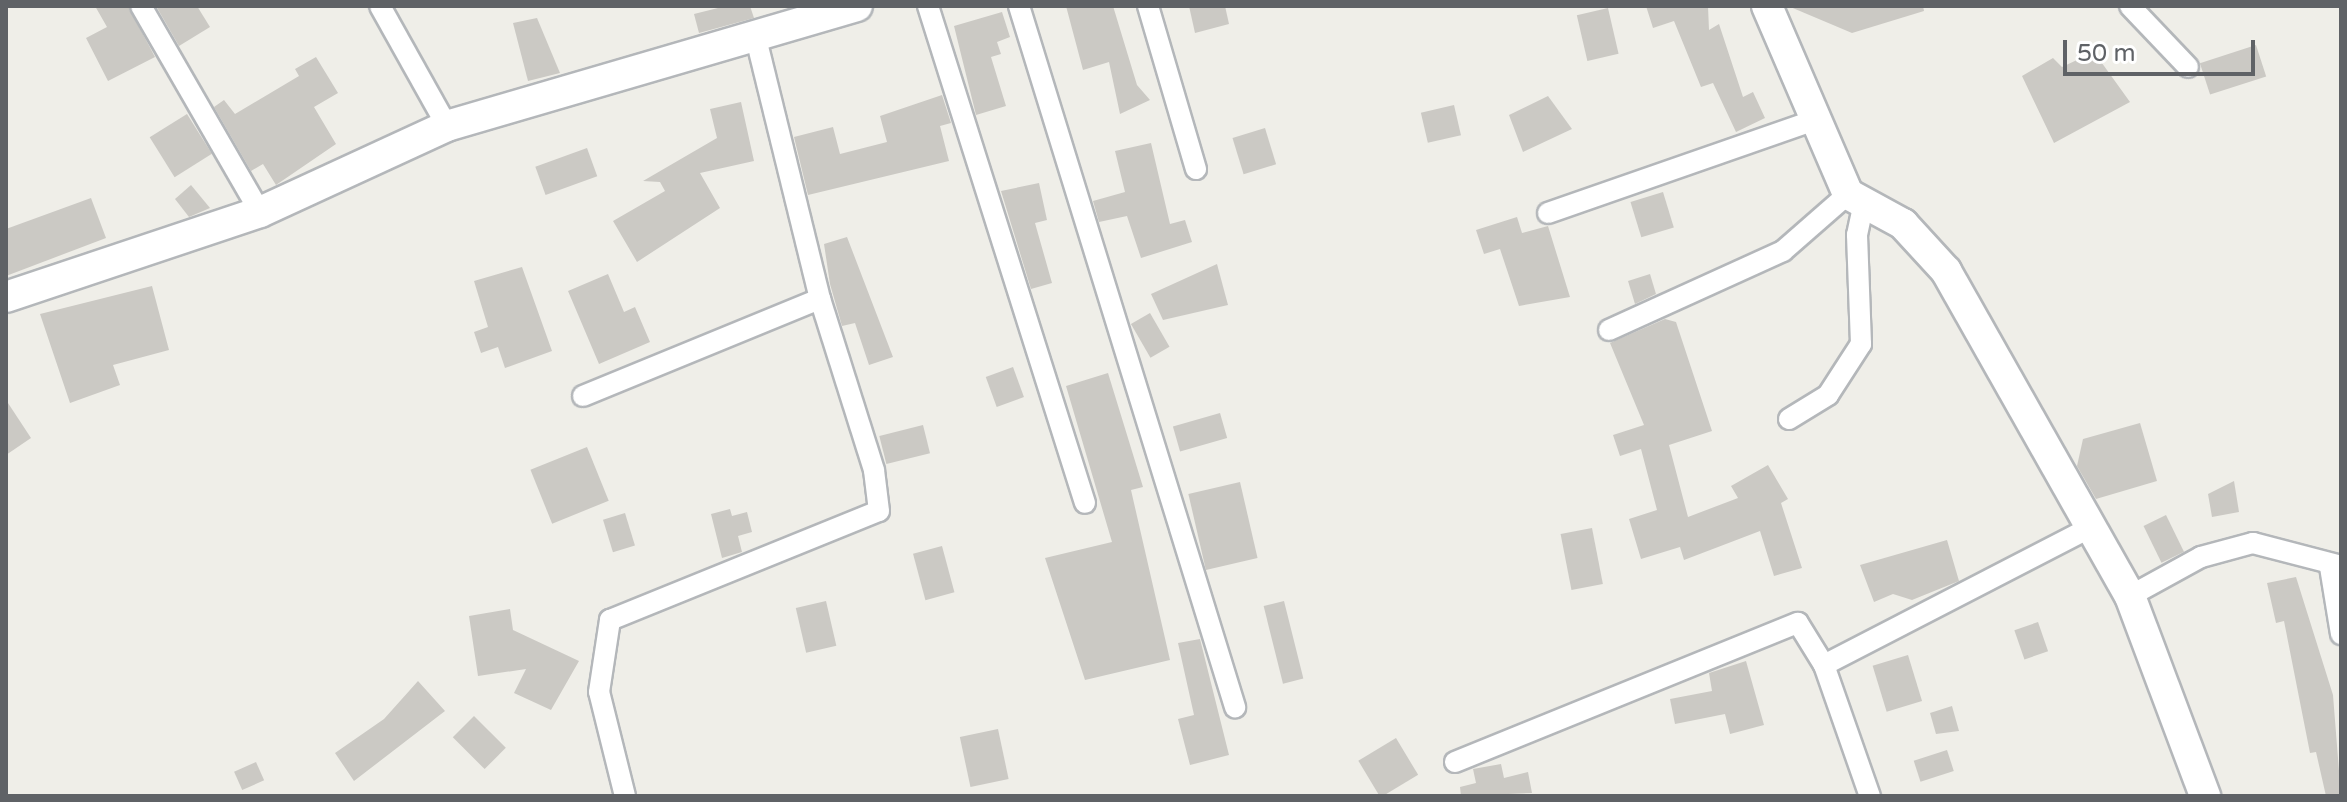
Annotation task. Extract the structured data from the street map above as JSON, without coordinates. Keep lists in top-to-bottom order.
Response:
{
  "scale_bar": "50 m"
}
